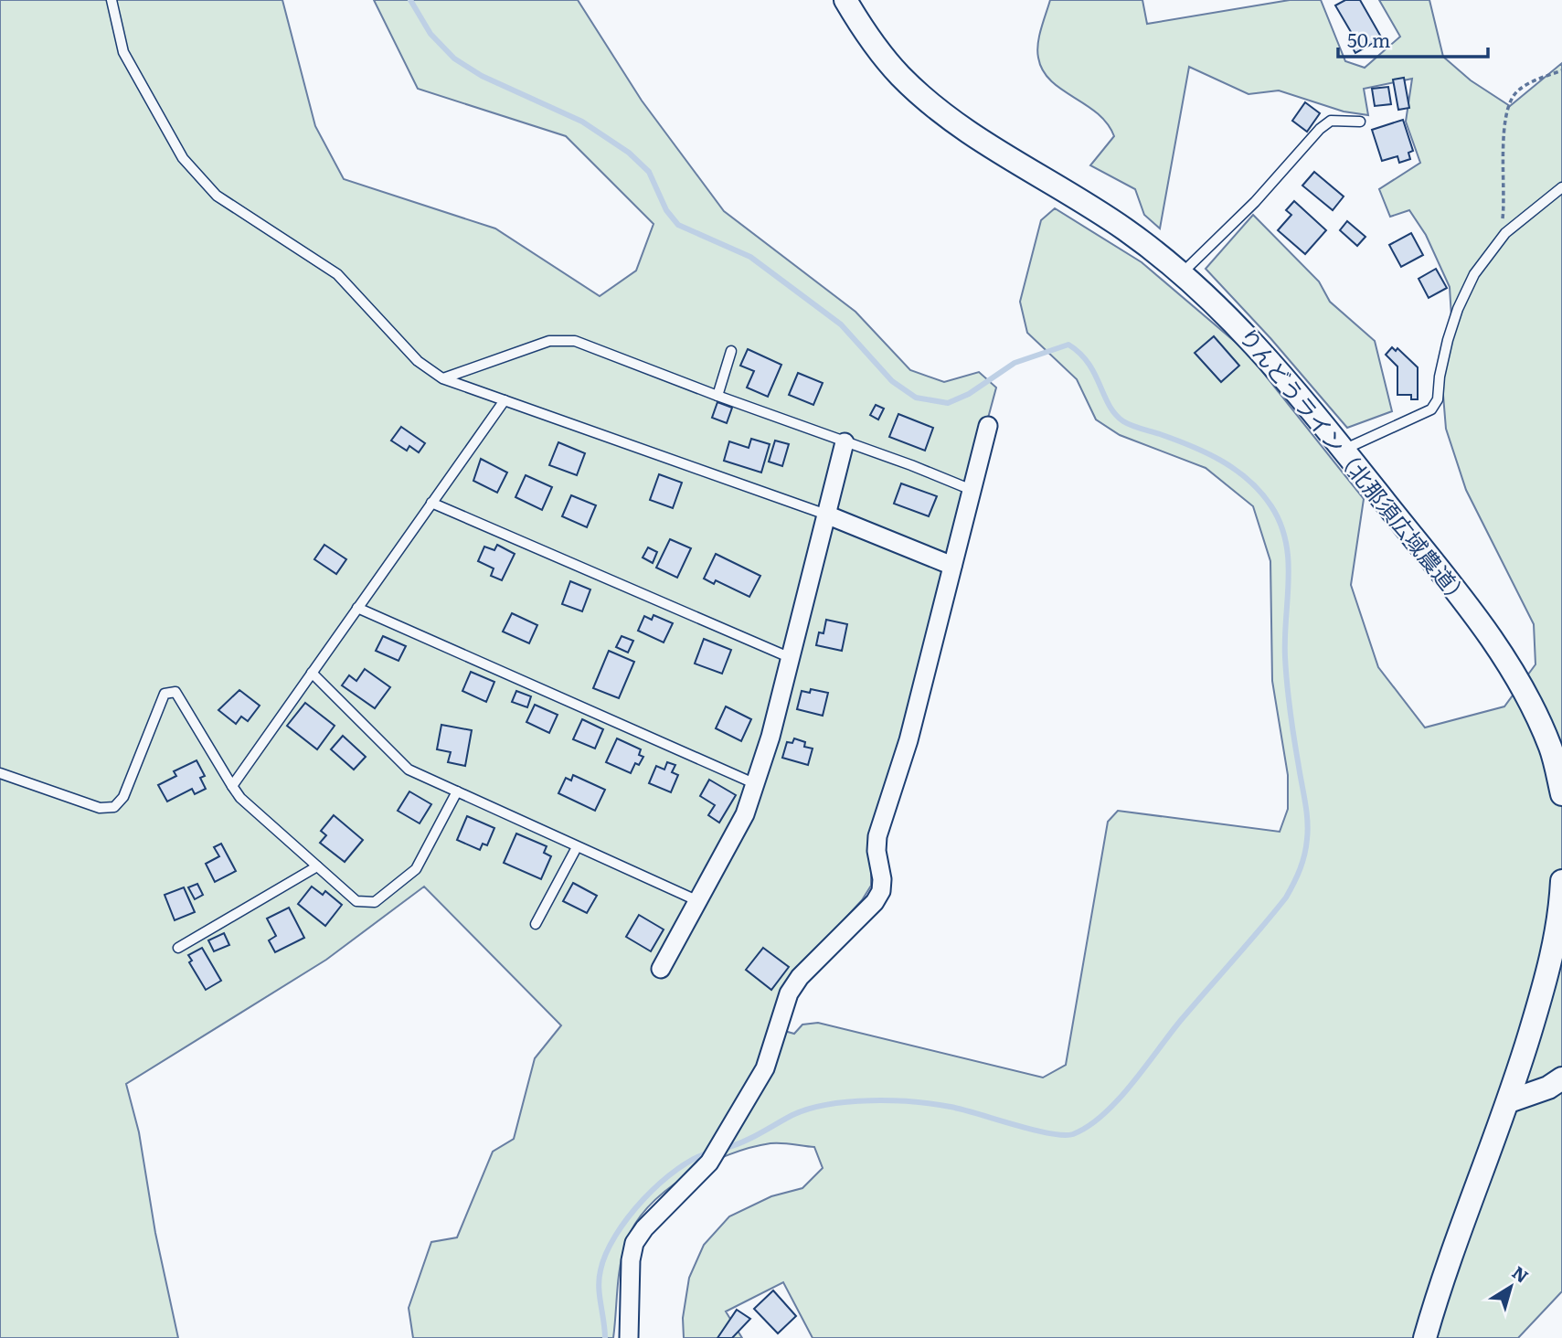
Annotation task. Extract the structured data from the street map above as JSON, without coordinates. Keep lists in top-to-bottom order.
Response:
{
  "streets": {
    "street": ["りんどうライン（北那須広域農道）"]
  },
  "scale_bar": "50 m",
  "north": "top right"
}
